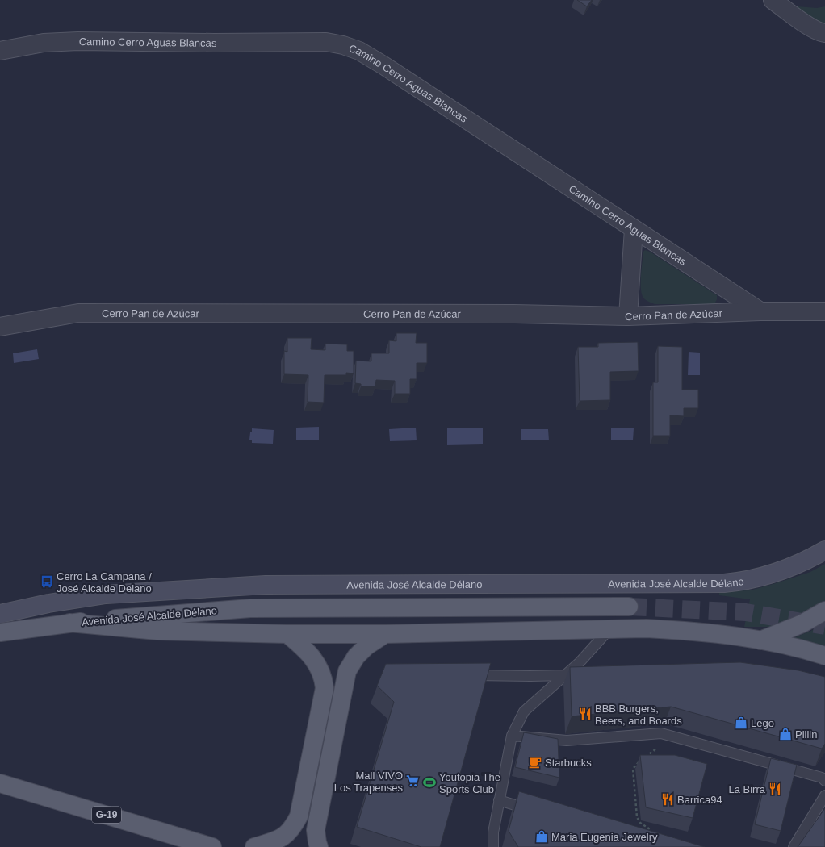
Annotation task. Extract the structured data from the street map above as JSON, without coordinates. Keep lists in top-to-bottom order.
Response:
{
  "streets": {
    "main road": ["Avenida José Alcalde Délano", "G-19"],
    "street": ["Camino Cerro Aguas Blancas", "Cerro Pan de Azúcar"]
  },
  "crossings": [
    ["Camino Cerro Aguas Blancas", "Cerro Pan de Azúcar"]
  ],
  "places": {
    "bus stop": ["Cerro La Campana / José Alcalde Delano"],
    "restaurant": ["BBB Burgers, Beers, and Boards", "La Birra", "Barrica94"],
    "shop": ["Lego", "Pillin", "Maria Eugenia Jewelry"],
    "cafe": ["Starbucks"],
    "supermarket": ["Mall VIVO Los Trapenses"],
    "sports": ["Youtopia The Sports Club"]
  }
}
